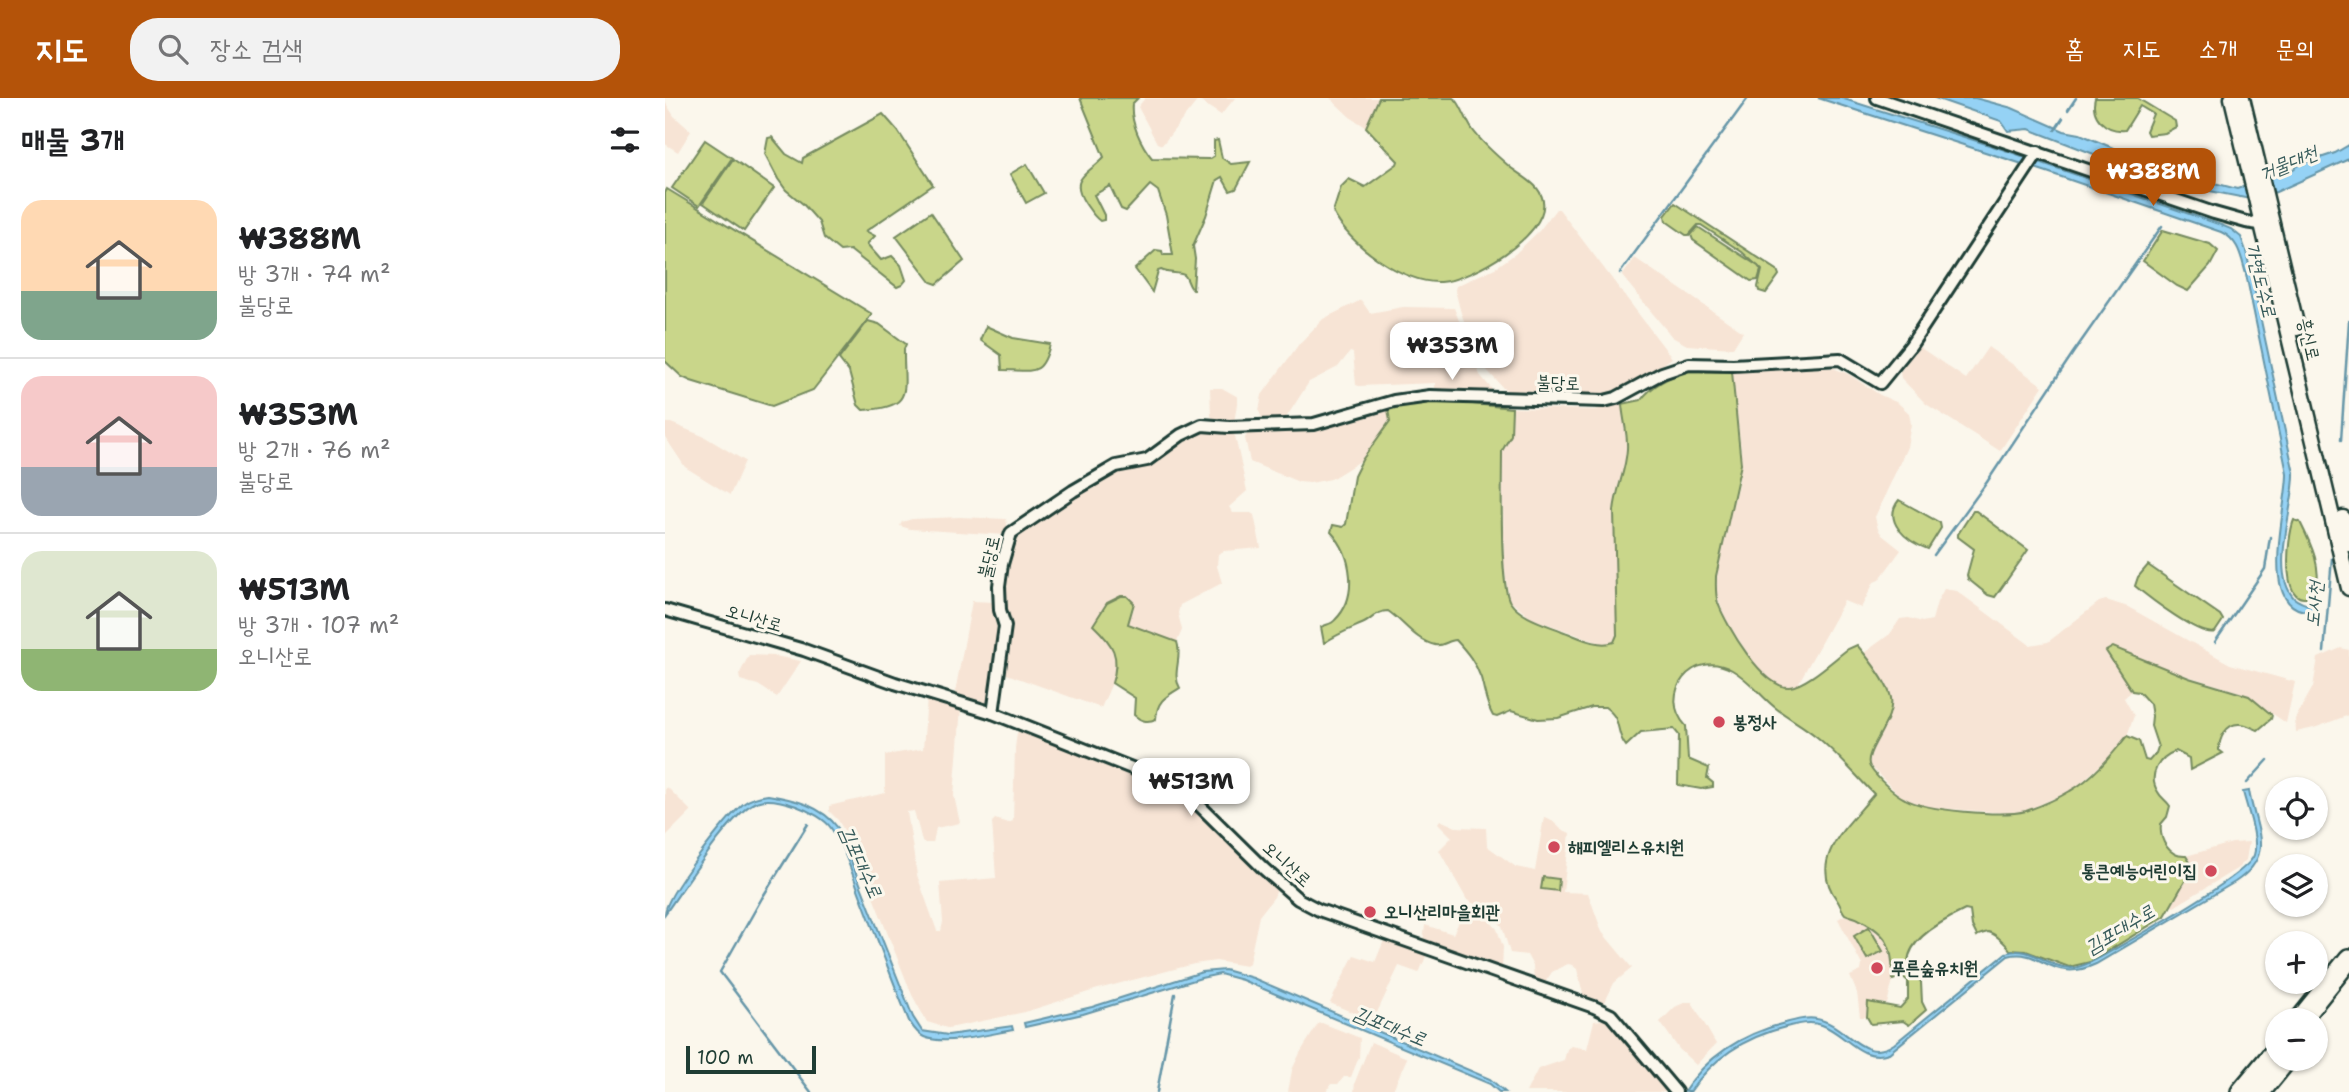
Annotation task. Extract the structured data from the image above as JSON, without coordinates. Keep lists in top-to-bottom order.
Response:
{
  "streets": {
    "main road": ["흥신로"],
    "street": ["불당로", "오니산로"]
  },
  "crossings": [
    ["불당로", "오니산로"]
  ],
  "water": [
    "거물대천",
    "가현도수로",
    "도사천",
    "김포대수로"
  ],
  "places": [
    "봉정사",
    "해피엘리스유치원",
    "통큰예능어린이집",
    "오니산리마을회관",
    "푸른숲유치원"
  ],
  "scale_bar": "100 m",
  "page": {
    "header": "지도",
    "search": "장소 검색",
    "nav": [
      "홈",
      "지도",
      "소개",
      "문의"
    ],
    "heading": "매물 3개",
    "price": ["₩388M", "₩353M", "₩513M"],
    "list": [
      {
        "name": "₩388M",
        "note": "방 3개 · 74 m² · 불당로"
      },
      {
        "name": "₩353M",
        "note": "방 2개 · 76 m² · 불당로"
      },
      {
        "name": "₩513M",
        "note": "방 3개 · 107 m² · 오니산로"
      }
    ],
    "map_buttons": ["+", "−"],
    "scale": "100 m"
  }
}
